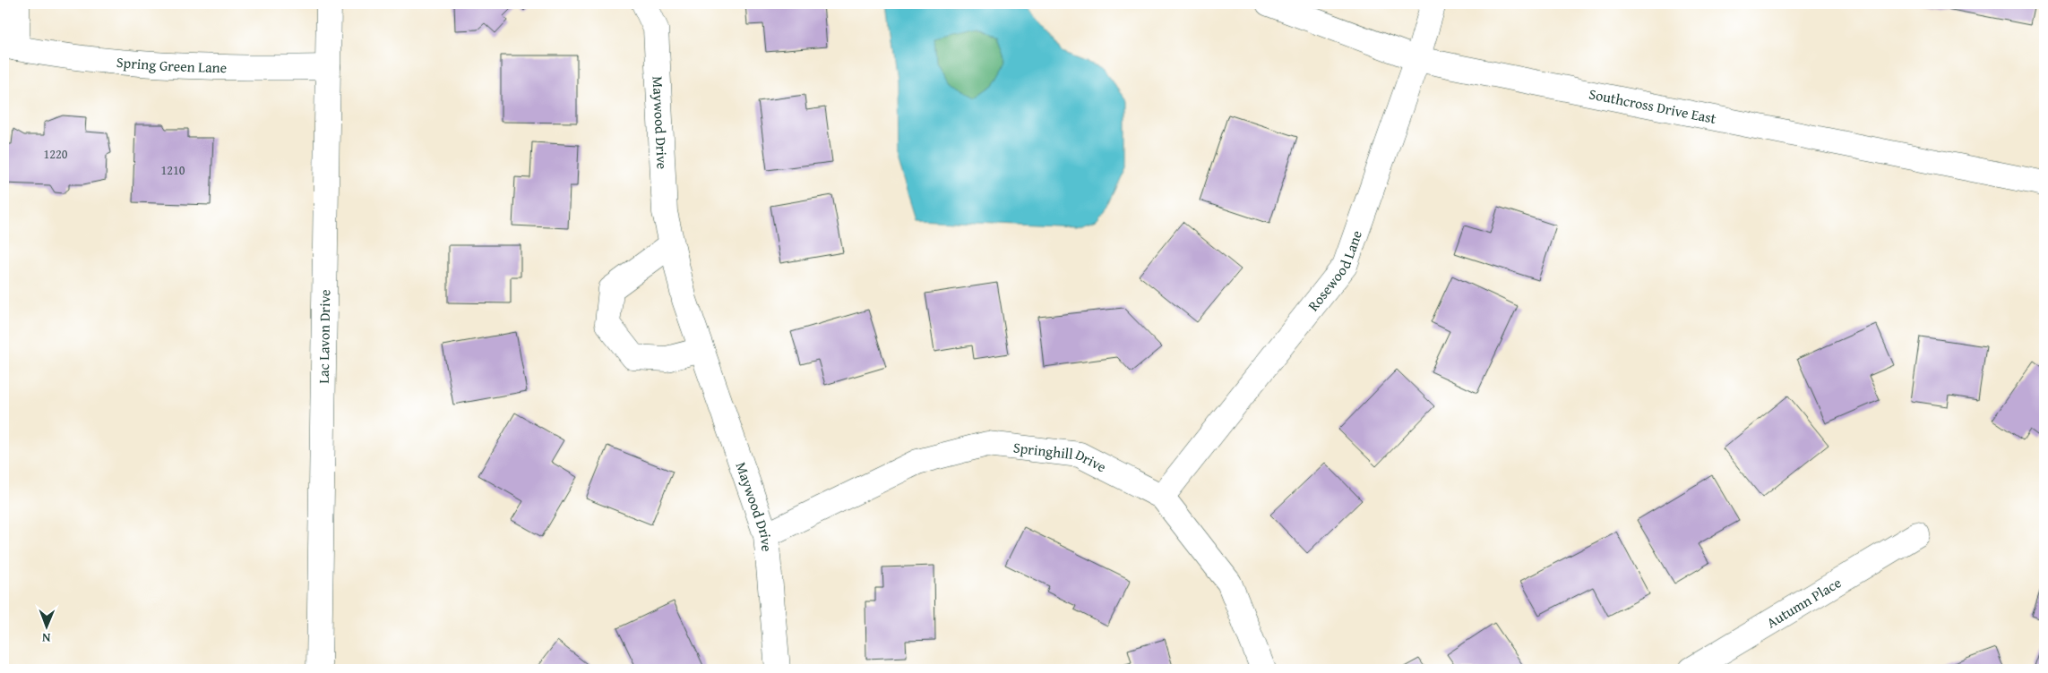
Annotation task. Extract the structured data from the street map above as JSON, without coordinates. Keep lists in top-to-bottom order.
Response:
{
  "streets": {
    "street": [
      "Spring Green Lane",
      "Southcross Drive East",
      "Maywood Drive",
      "Rosewood Lane",
      "Lac Lavon Drive",
      "Springhill Drive",
      "Autumn Place"
    ]
  },
  "crossings": [
    ["Spring Green Lane", "Lac Lavon Drive"],
    ["Southcross Drive East", "Rosewood Lane"],
    ["Maywood Drive", "Springhill Drive"],
    ["Rosewood Lane", "Springhill Drive"]
  ],
  "house_numbers": ["1220", "1210"],
  "north": "bottom"
}
